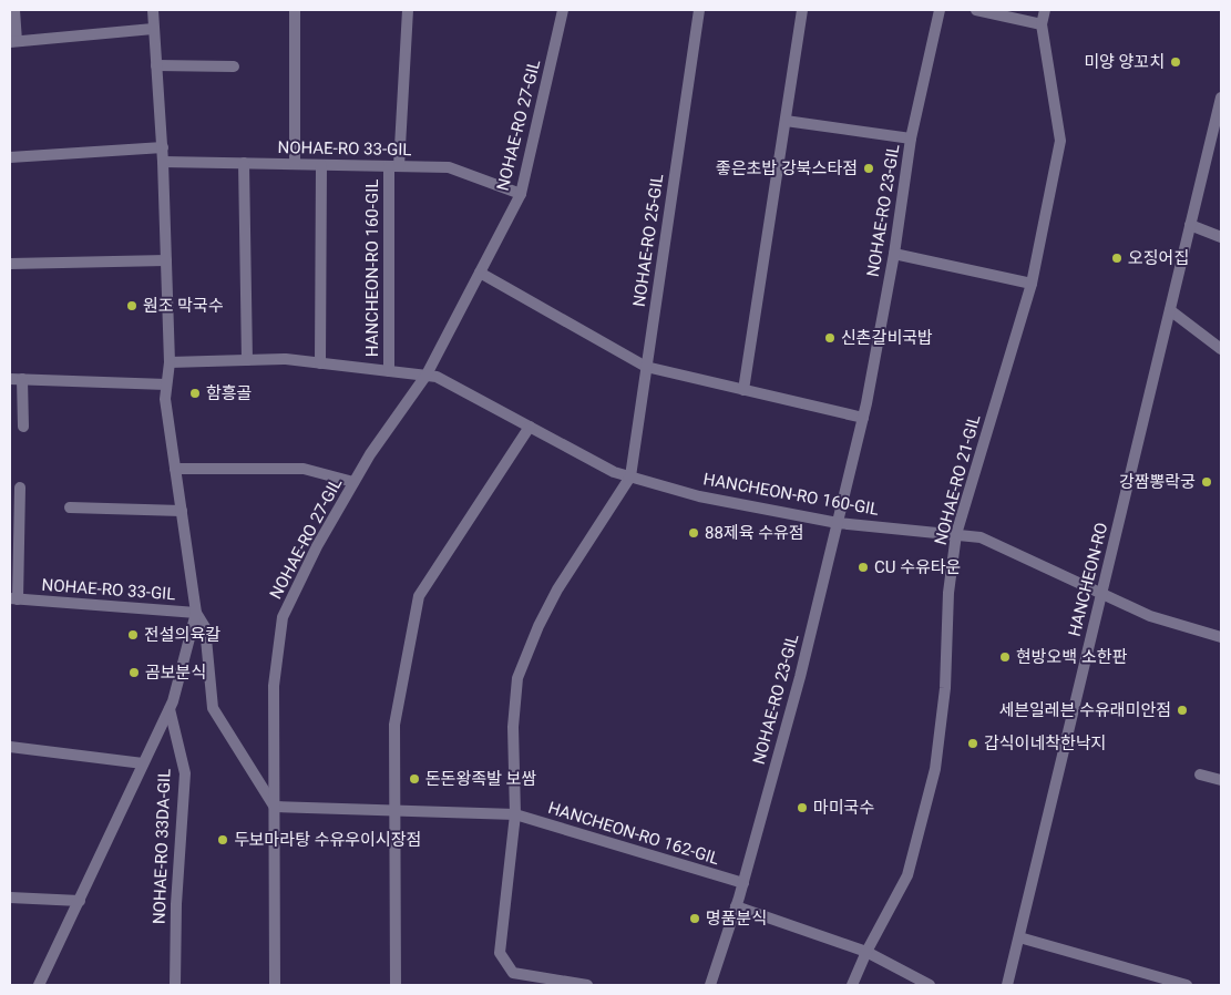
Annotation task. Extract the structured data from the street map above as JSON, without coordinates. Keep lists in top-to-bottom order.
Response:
{
  "streets": {
    "street": [
      "NOHAE-RO 27-GIL",
      "NOHAE-RO 33-GIL",
      "NOHAE-RO 23-GIL",
      "NOHAE-RO 25-GIL",
      "HANCHEON-RO 160-GIL",
      "NOHAE-RO 21-GIL",
      "HANCHEON-RO",
      "HANCHEON-RO 162-GIL",
      "NOHAE-RO 33DA-GIL"
    ]
  },
  "crossings": [
    ["NOHAE-RO 27-GIL", "NOHAE-RO 33-GIL"],
    ["NOHAE-RO 27-GIL", "HANCHEON-RO 160-GIL"],
    ["NOHAE-RO 27-GIL", "HANCHEON-RO 162-GIL"],
    ["NOHAE-RO 33-GIL", "HANCHEON-RO 160-GIL"],
    ["NOHAE-RO 33-GIL", "HANCHEON-RO 162-GIL"],
    ["NOHAE-RO 33-GIL", "NOHAE-RO 33DA-GIL"],
    ["NOHAE-RO 23-GIL", "HANCHEON-RO 160-GIL"],
    ["NOHAE-RO 23-GIL", "HANCHEON-RO 162-GIL"],
    ["NOHAE-RO 25-GIL", "HANCHEON-RO 160-GIL"],
    ["HANCHEON-RO 160-GIL", "NOHAE-RO 21-GIL"],
    ["HANCHEON-RO 160-GIL", "HANCHEON-RO"]
  ],
  "places": [
    "미양 양꼬치",
    "좋은초밥 강북스타점",
    "오징어집",
    "원조 막국수",
    "신촌갈비국밥",
    "함흥골",
    "강짬뽕락궁",
    "88제육 수유점",
    "CU 수유타운",
    "전설의육칼",
    "현방오백 소한판",
    "곰보분식",
    "세븐일레븐 수유래미안점",
    "갑식이네착한낙지",
    "돈돈왕족발 보쌈",
    "마미국수",
    "두보마라탕 수유우이시장점",
    "명품분식"
  ]
}
